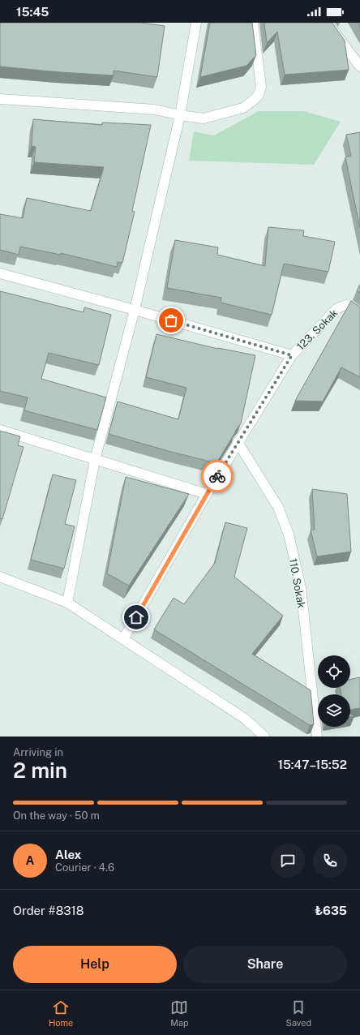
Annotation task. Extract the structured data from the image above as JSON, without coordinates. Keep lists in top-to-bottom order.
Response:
{
  "streets": {
    "street": ["123. Sokak", "110. Sokak"]
  },
  "crossings": [
    ["123. Sokak", "110. Sokak"]
  ],
  "page": {
    "status": "15:45",
    "heading": ["2 min", "Arriving in", "15:47–15:52"],
    "panel": [
      "Alex",
      "Courier · 4.6",
      "Order #8318",
      "₺635"
    ],
    "bar": "On the way · 50 m",
    "round": "A",
    "buttons": ["Help", "Share"],
    "tabs": ["Home", "Map", "Saved"]
  }
}
